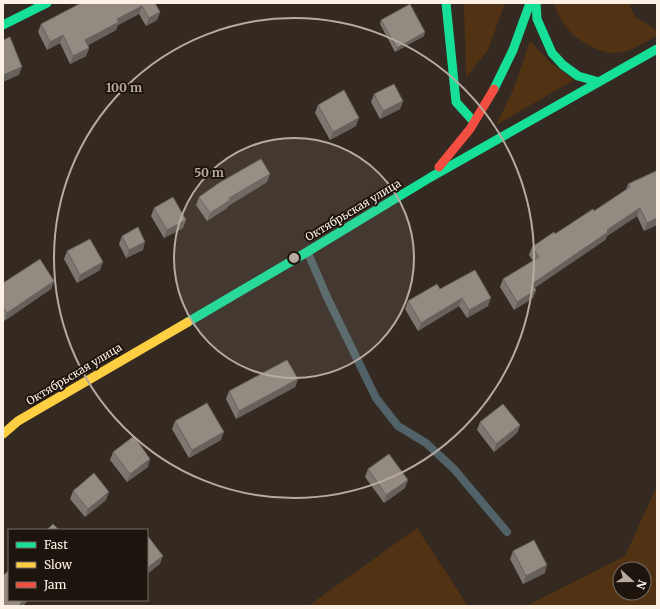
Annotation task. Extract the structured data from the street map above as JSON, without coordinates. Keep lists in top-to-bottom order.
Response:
{
  "streets": {
    "main road": ["Октябрьская улица"]
  },
  "legend": ["Fast", "Slow", "Jam"],
  "north": "right",
  "rings": ["100 m", "50 m"]
}
